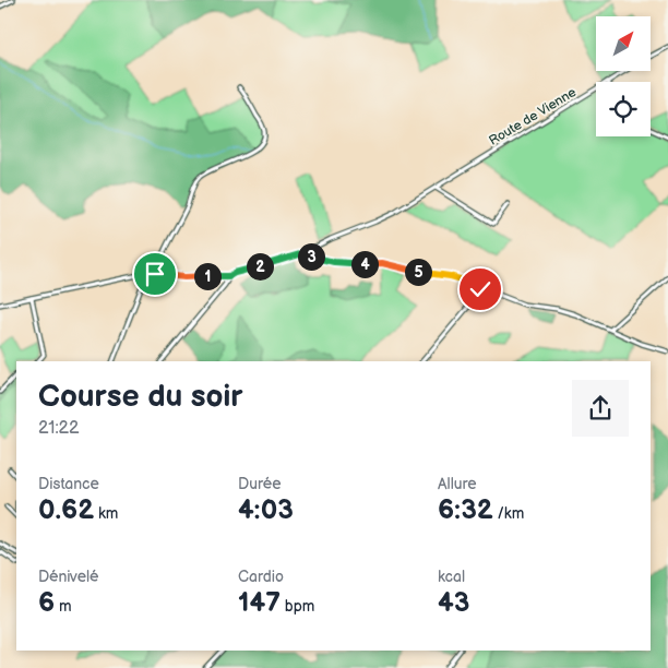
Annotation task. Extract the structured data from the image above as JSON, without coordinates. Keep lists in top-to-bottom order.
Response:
{
  "streets": {
    "street": ["Route de Vienne"]
  },
  "north": "top right",
  "page": {
    "pins": [
      "3",
      "4",
      "2",
      "5",
      "1"
    ],
    "heading": ["Course du soir", "21:22"],
    "stats": [
      ["Distance", "0.62 km"],
      ["Durée", "4:03"],
      ["Allure", "6:32 /km"],
      ["Dénivelé", "6 m"],
      ["Cardio", "147 bpm"],
      ["kcal", "43"]
    ]
  }
}
